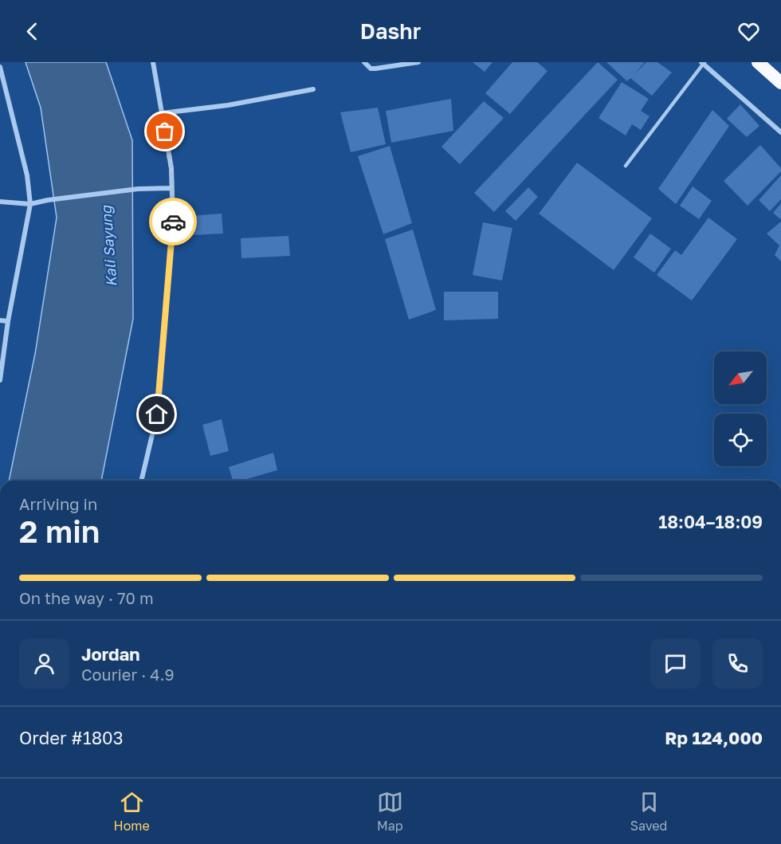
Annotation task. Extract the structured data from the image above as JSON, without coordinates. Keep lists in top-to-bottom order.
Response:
{
  "water": ["Kali Sayung"],
  "north": "bottom left",
  "page": {
    "header": "Dashr",
    "heading": ["2 min", "Arriving in", "18:04–18:09"],
    "panel": [
      "Jordan",
      "Courier · 4.9",
      "Order #1803",
      "Rp 124,000"
    ],
    "bar": "On the way · 70 m",
    "tabs": ["Home", "Map", "Saved"]
  }
}
